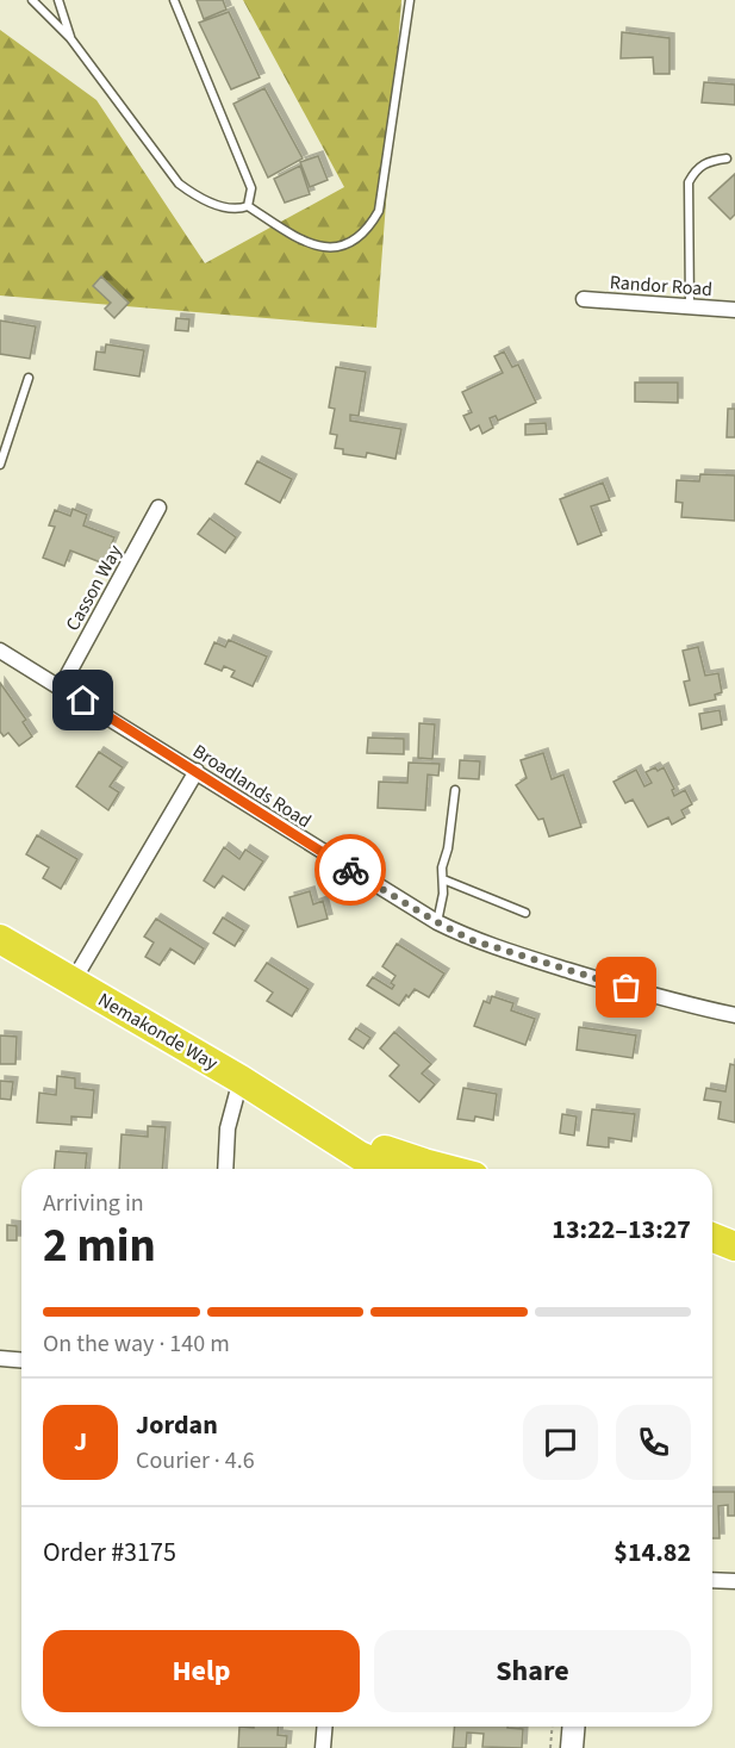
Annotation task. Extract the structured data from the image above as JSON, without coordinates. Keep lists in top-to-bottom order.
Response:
{
  "streets": {
    "highway": ["Nemakonde Way"],
    "street": ["Randor Road", "Casson Way", "Broadlands Road"]
  },
  "crossings": [
    ["Casson Way", "Broadlands Road"]
  ],
  "page": {
    "heading": ["2 min", "Arriving in", "13:22–13:27"],
    "panel": [
      "Jordan",
      "Courier · 4.6",
      "Order #3175",
      "$14.82"
    ],
    "bar": "On the way · 140 m",
    "round": "J",
    "buttons": ["Help", "Share"]
  }
}
